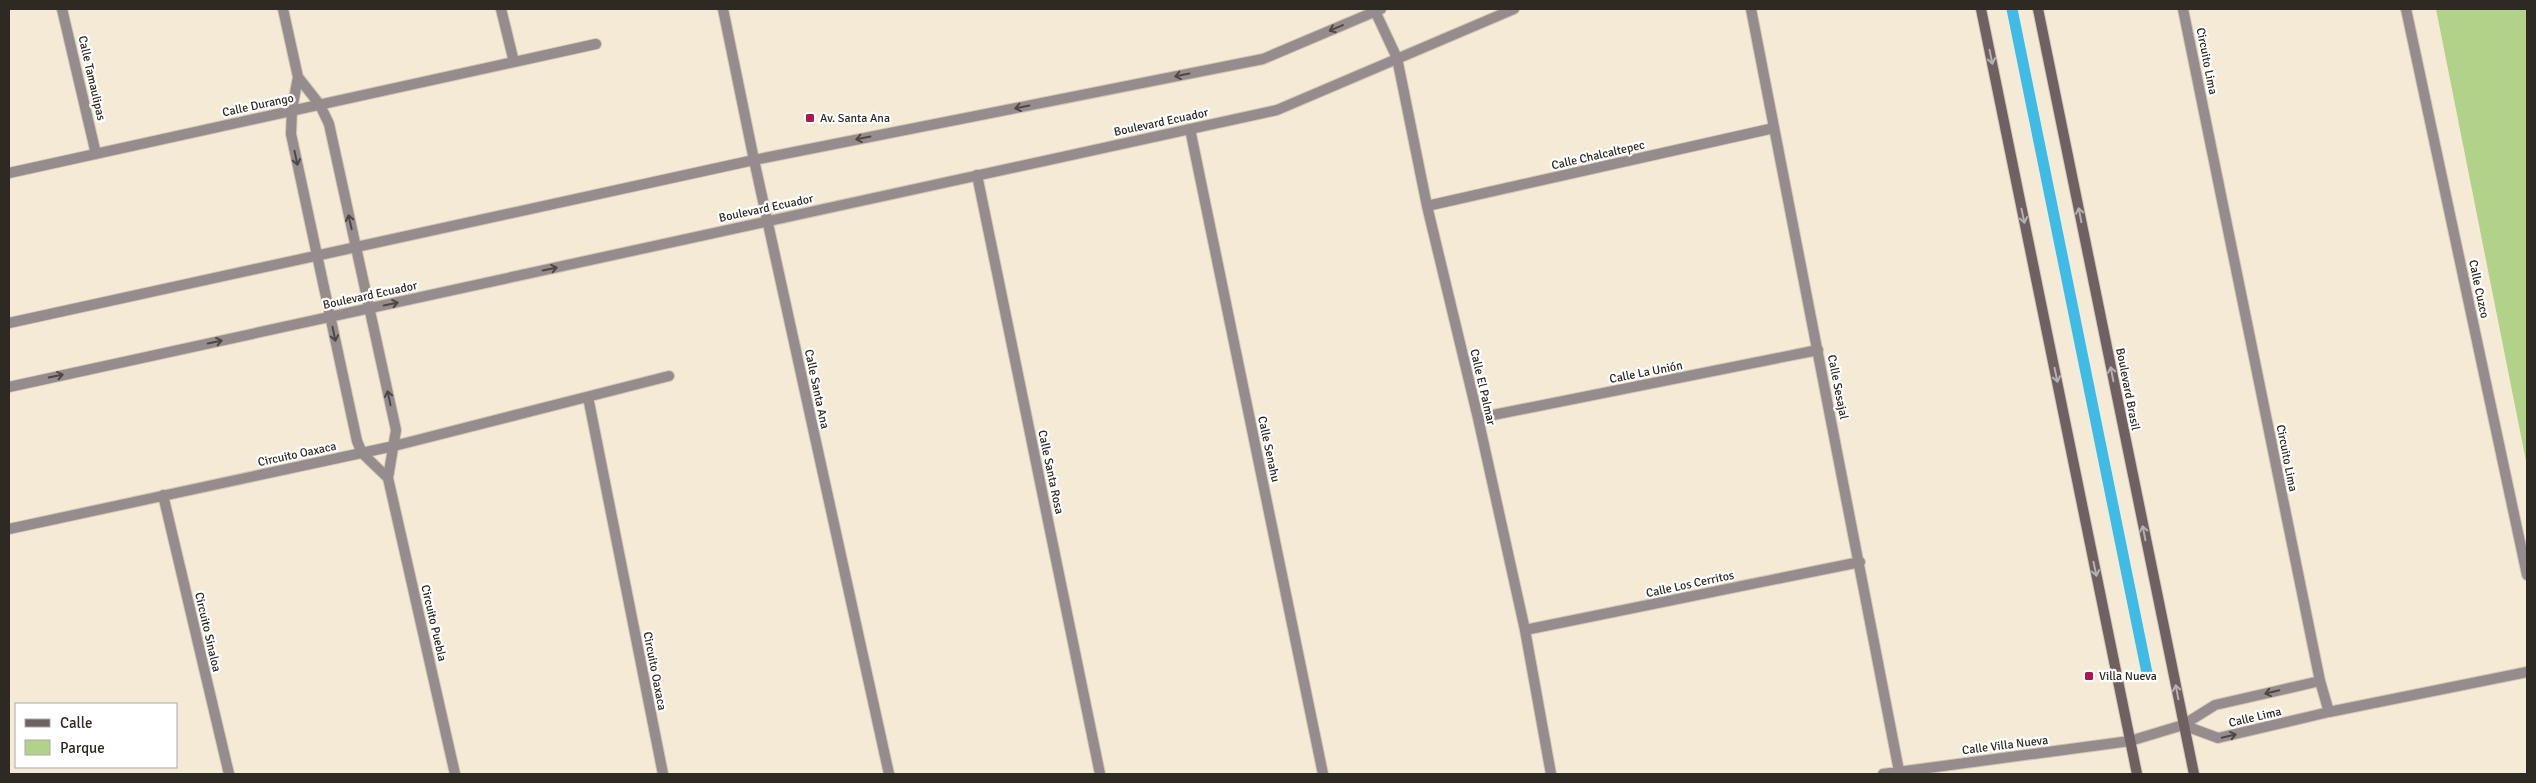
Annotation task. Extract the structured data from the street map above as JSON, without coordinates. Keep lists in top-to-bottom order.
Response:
{
  "streets": {
    "main road": ["Boulevard Brasil"],
    "street": [
      "Circuito Lima",
      "Calle Tamaulipas",
      "Calle Durango",
      "Boulevard Ecuador",
      "Calle Chalcaltepec",
      "Calle Cuzco",
      "Calle La Unión",
      "Calle El Palmar",
      "Calle Sesajal",
      "Calle Santa Ana",
      "Calle Senahu",
      "Circuito Oaxaca",
      "Calle Santa Rosa",
      "Calle Los Cerritos",
      "Circuito Puebla",
      "Circuito Sinaloa",
      "Calle Lima",
      "Calle Villa Nueva"
    ]
  },
  "crossings": [
    ["Circuito Lima", "Calle Lima"],
    ["Calle Tamaulipas", "Calle Durango"],
    ["Calle Durango", "Circuito Puebla"],
    ["Boulevard Ecuador", "Calle El Palmar"],
    ["Boulevard Ecuador", "Calle Santa Ana"],
    ["Boulevard Ecuador", "Calle Senahu"],
    ["Boulevard Ecuador", "Calle Santa Rosa"],
    ["Boulevard Ecuador", "Circuito Puebla"],
    ["Calle Chalcaltepec", "Calle El Palmar"],
    ["Calle Chalcaltepec", "Calle Sesajal"],
    ["Calle La Unión", "Calle El Palmar"],
    ["Calle La Unión", "Calle Sesajal"],
    ["Calle El Palmar", "Calle Los Cerritos"],
    ["Calle Sesajal", "Calle Los Cerritos"],
    ["Calle Sesajal", "Calle Villa Nueva"],
    ["Boulevard Brasil", "Calle Lima"],
    ["Boulevard Brasil", "Calle Villa Nueva"],
    ["Circuito Oaxaca", "Circuito Puebla"],
    ["Circuito Oaxaca", "Circuito Sinaloa"],
    ["Calle Lima", "Calle Villa Nueva"]
  ],
  "places": {
    "transit": ["Av. Santa Ana", "Villa Nueva"]
  },
  "legend": ["Calle", "Parque"]
}
